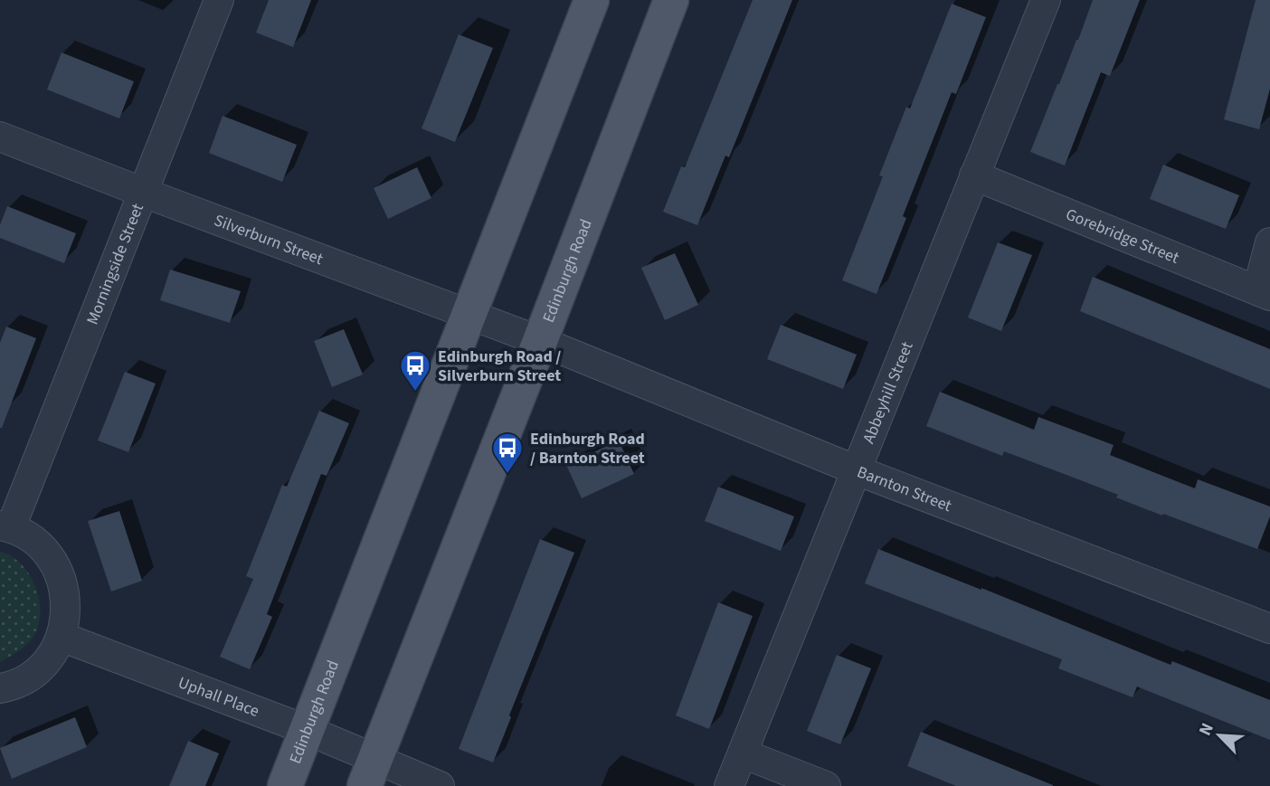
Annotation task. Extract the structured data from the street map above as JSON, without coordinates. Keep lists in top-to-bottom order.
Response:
{
  "streets": {
    "main road": ["Edinburgh Road"],
    "street": [
      "Gorebridge Street",
      "Silverburn Street",
      "Morningside Street",
      "Abbeyhill Street",
      "Barnton Street",
      "Uphall Place"
    ]
  },
  "crossings": [
    ["Gorebridge Street", "Abbeyhill Street"],
    ["Silverburn Street", "Morningside Street"],
    ["Silverburn Street", "Edinburgh Road"],
    ["Silverburn Street", "Barnton Street"],
    ["Edinburgh Road", "Barnton Street"],
    ["Edinburgh Road", "Uphall Place"],
    ["Abbeyhill Street", "Barnton Street"]
  ],
  "places": {
    "bus stop": ["Edinburgh Road / Silverburn Street", "Edinburgh Road / Barnton Street"]
  },
  "north": "top left"
}
